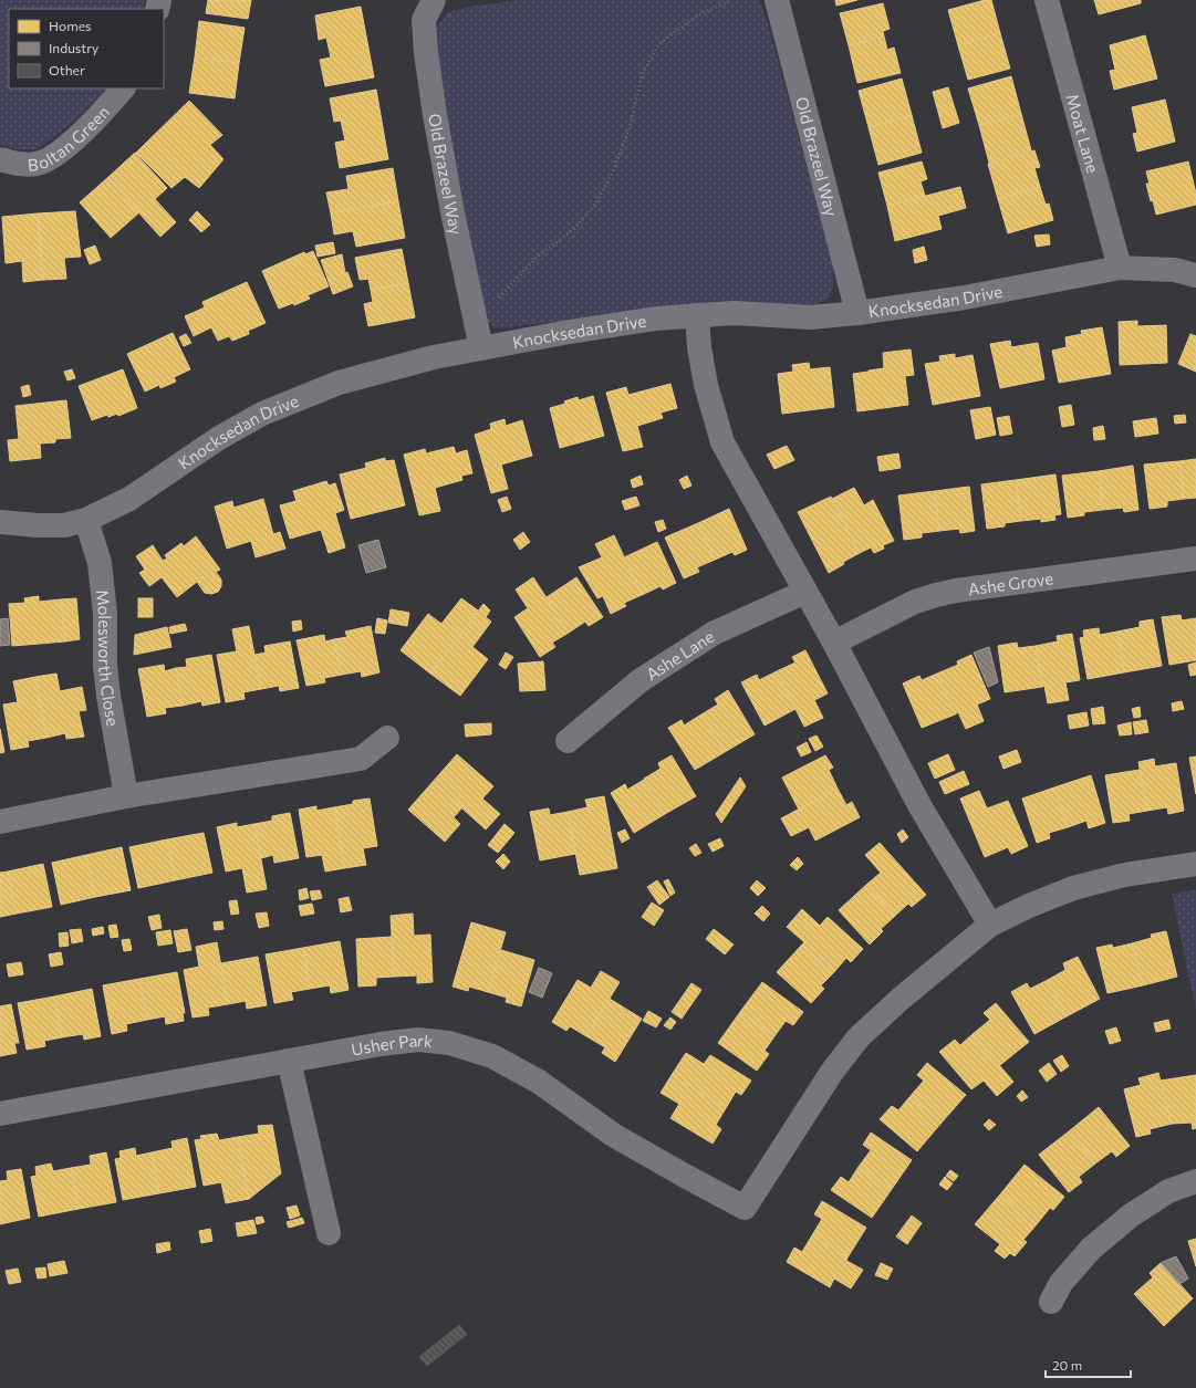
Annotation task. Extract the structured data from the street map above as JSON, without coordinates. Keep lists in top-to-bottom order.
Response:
{
  "streets": {
    "street": [
      "Boltan Green",
      "Moat Lane",
      "Old Brazeel Way",
      "Knocksedan Drive",
      "Ashe Grove",
      "Ashe Lane",
      "Molesworth Close",
      "Usher Park"
    ]
  },
  "crossings": [
    ["Moat Lane", "Knocksedan Drive"],
    ["Old Brazeel Way", "Knocksedan Drive"],
    ["Knocksedan Drive", "Molesworth Close"]
  ],
  "legend": ["Homes", "Industry", "Other"],
  "scale_bar": "20 m"
}
